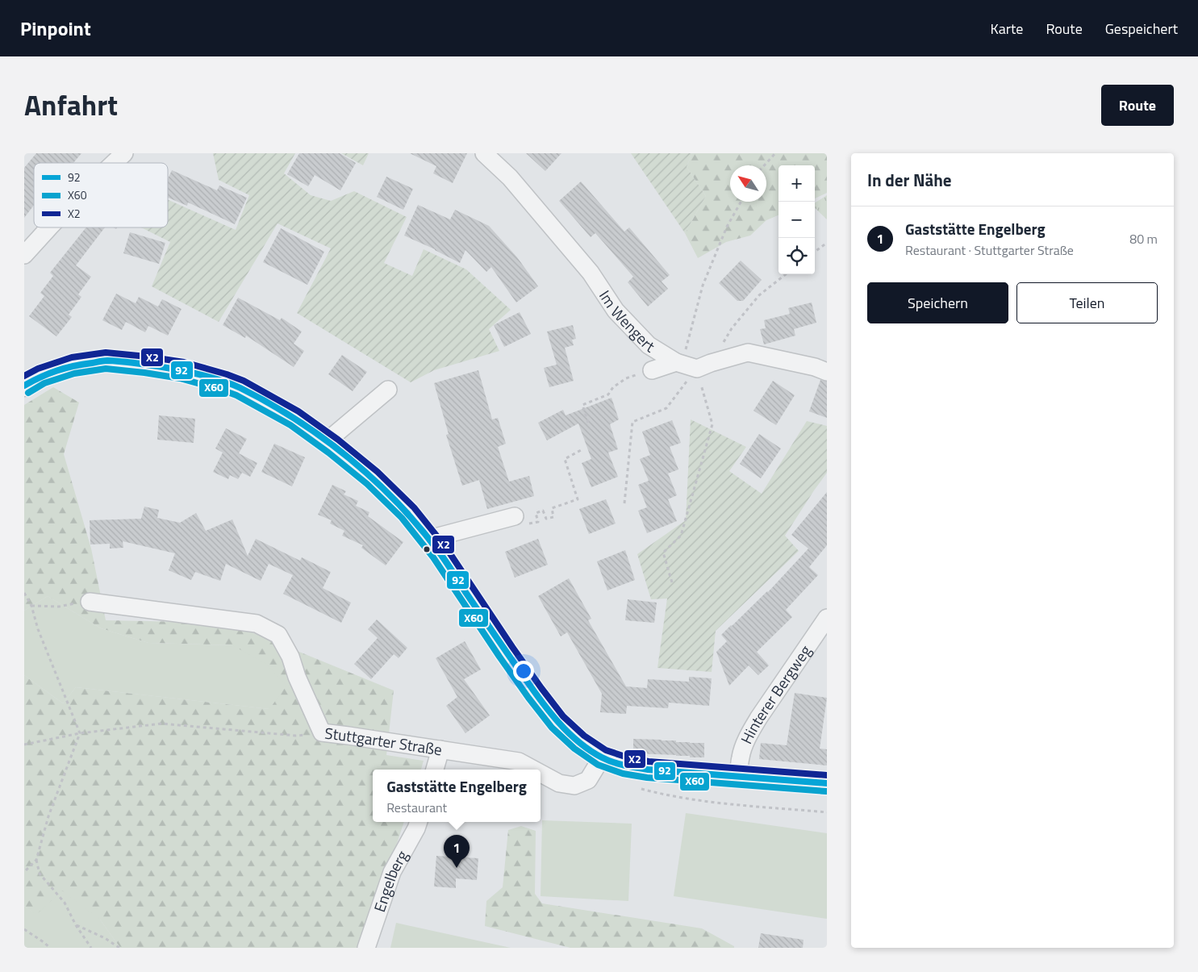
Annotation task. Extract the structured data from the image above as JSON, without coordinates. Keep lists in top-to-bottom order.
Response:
{
  "streets": {
    "street": [
      "Im Wengert",
      "Hinterer Bergweg",
      "Stuttgarter Straße",
      "Engelberg"
    ]
  },
  "lines": ["transit line X2", "transit line 92", "transit line X60"],
  "legend": ["92", "X60", "X2"],
  "north": "top left",
  "page": {
    "header": "Pinpoint",
    "nav": ["Karte", "Route", "Gespeichert"],
    "title": "Anfahrt",
    "buttons": [
      "Route",
      ["Speichern", "Teilen"]
    ],
    "heading": "In der Nähe",
    "map_buttons": ["+", "−"],
    "list": [
      {
        "mark": "1",
        "name": "Gaststätte Engelberg",
        "note": "Restaurant · Stuttgarter Straße",
        "value": "80 m"
      }
    ],
    "popup": ["Gaststätte Engelberg", "Restaurant"],
    "pins": "1"
  }
}
